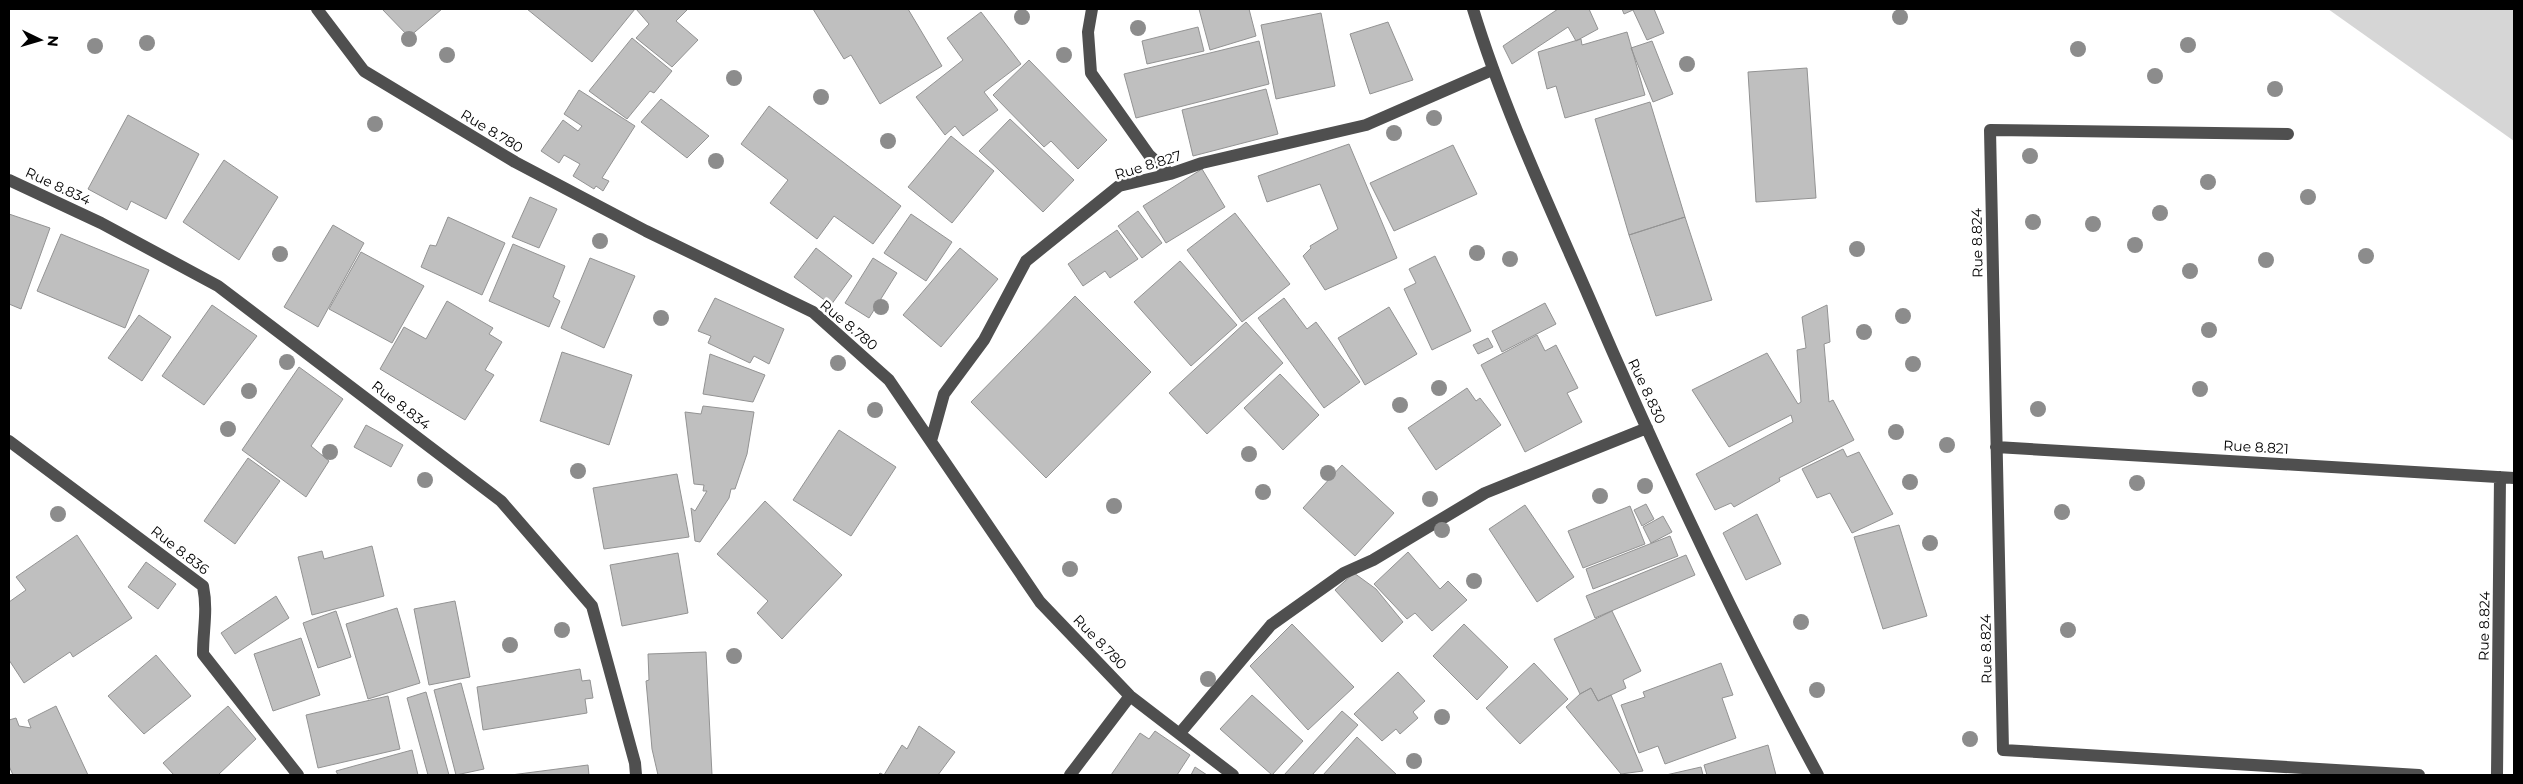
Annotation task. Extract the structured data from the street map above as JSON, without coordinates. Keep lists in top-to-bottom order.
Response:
{
  "streets": {
    "street": [
      "Rue 8.780",
      "Rue 8.827",
      "Rue 8.834",
      "Rue 8.824",
      "Rue 8.830",
      "Rue 8.821",
      "Rue 8.836"
    ]
  },
  "crossings": [
    ["Rue 8.780", "Rue 8.827"],
    ["Rue 8.827", "Rue 8.830"],
    ["Rue 8.824", "Rue 8.821"]
  ],
  "north": "right"
}
